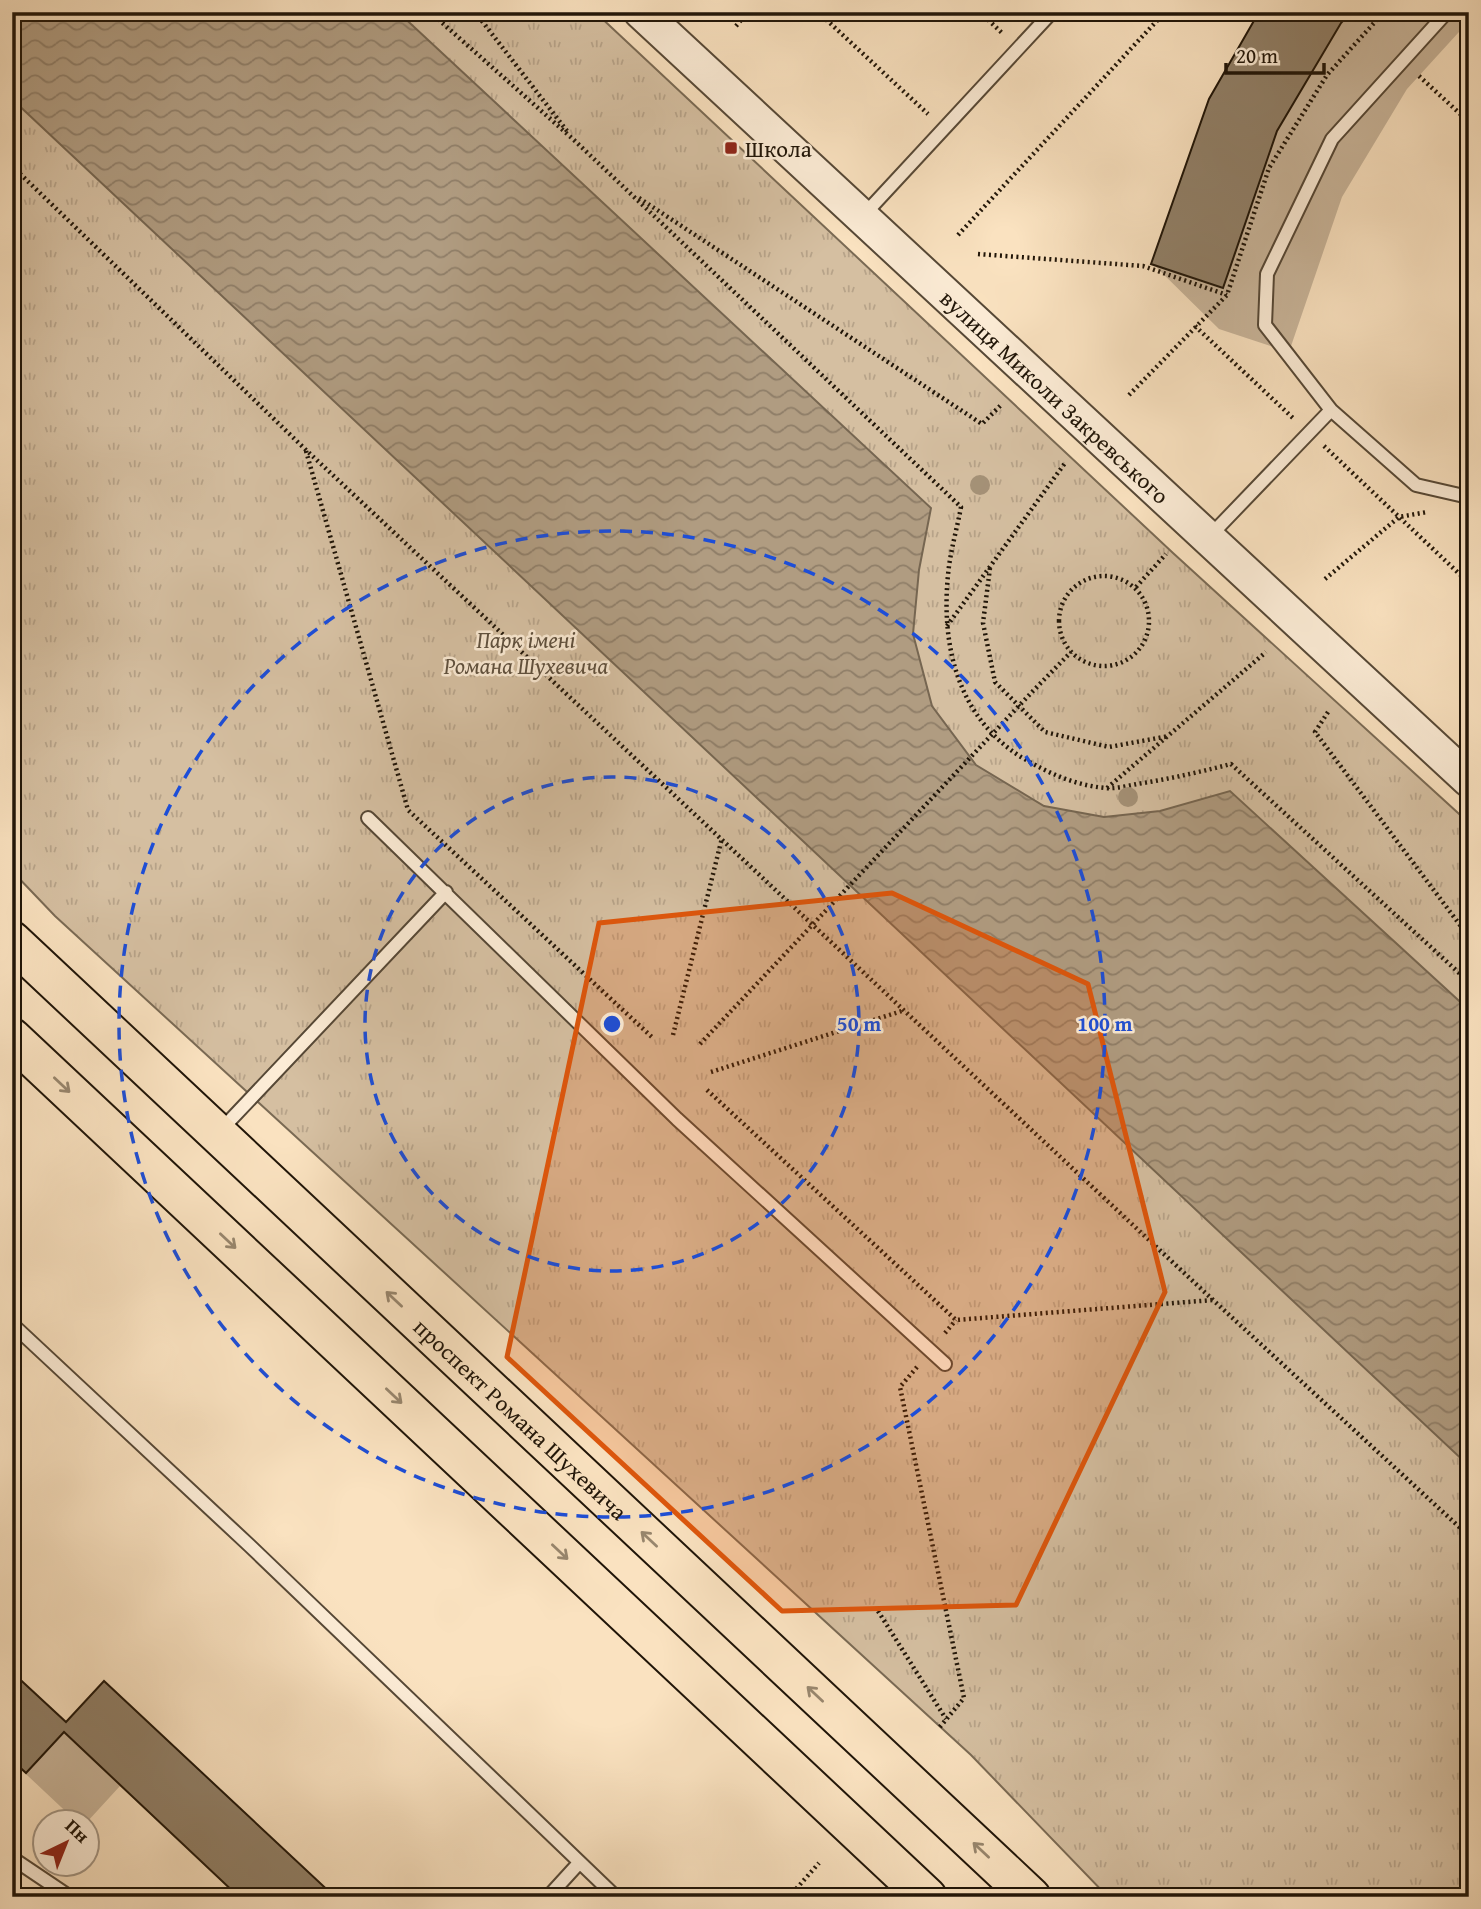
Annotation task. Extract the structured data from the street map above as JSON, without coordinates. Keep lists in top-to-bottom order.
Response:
{
  "streets": {
    "main road": ["проспект Романа Шухевича"],
    "street": ["вулиця Миколи Закревського"]
  },
  "parks": ["Парк імені Романа Шухевича"],
  "places": {
    "transit": ["Школа"]
  },
  "scale_bar": "20 m",
  "north": "top right",
  "rings": ["50 m", "100 m"]
}
